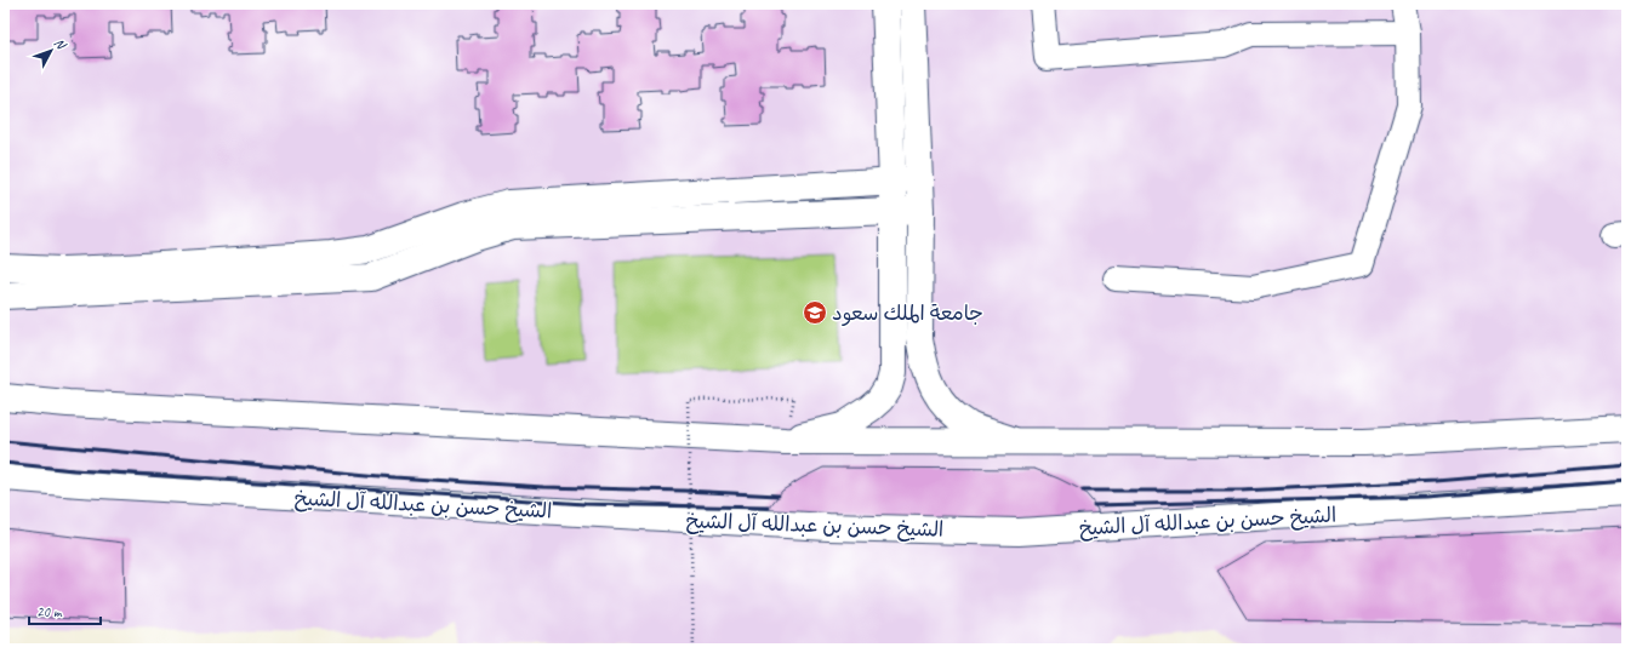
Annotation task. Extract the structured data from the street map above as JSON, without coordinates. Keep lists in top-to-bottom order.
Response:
{
  "streets": {
    "main road": ["الشيخ حسن بن عبدالله آل الشيخ"]
  },
  "places": {
    "school or university": ["جامعة الملك سعود"]
  },
  "scale_bar": "20 m",
  "north": "top right"
}
